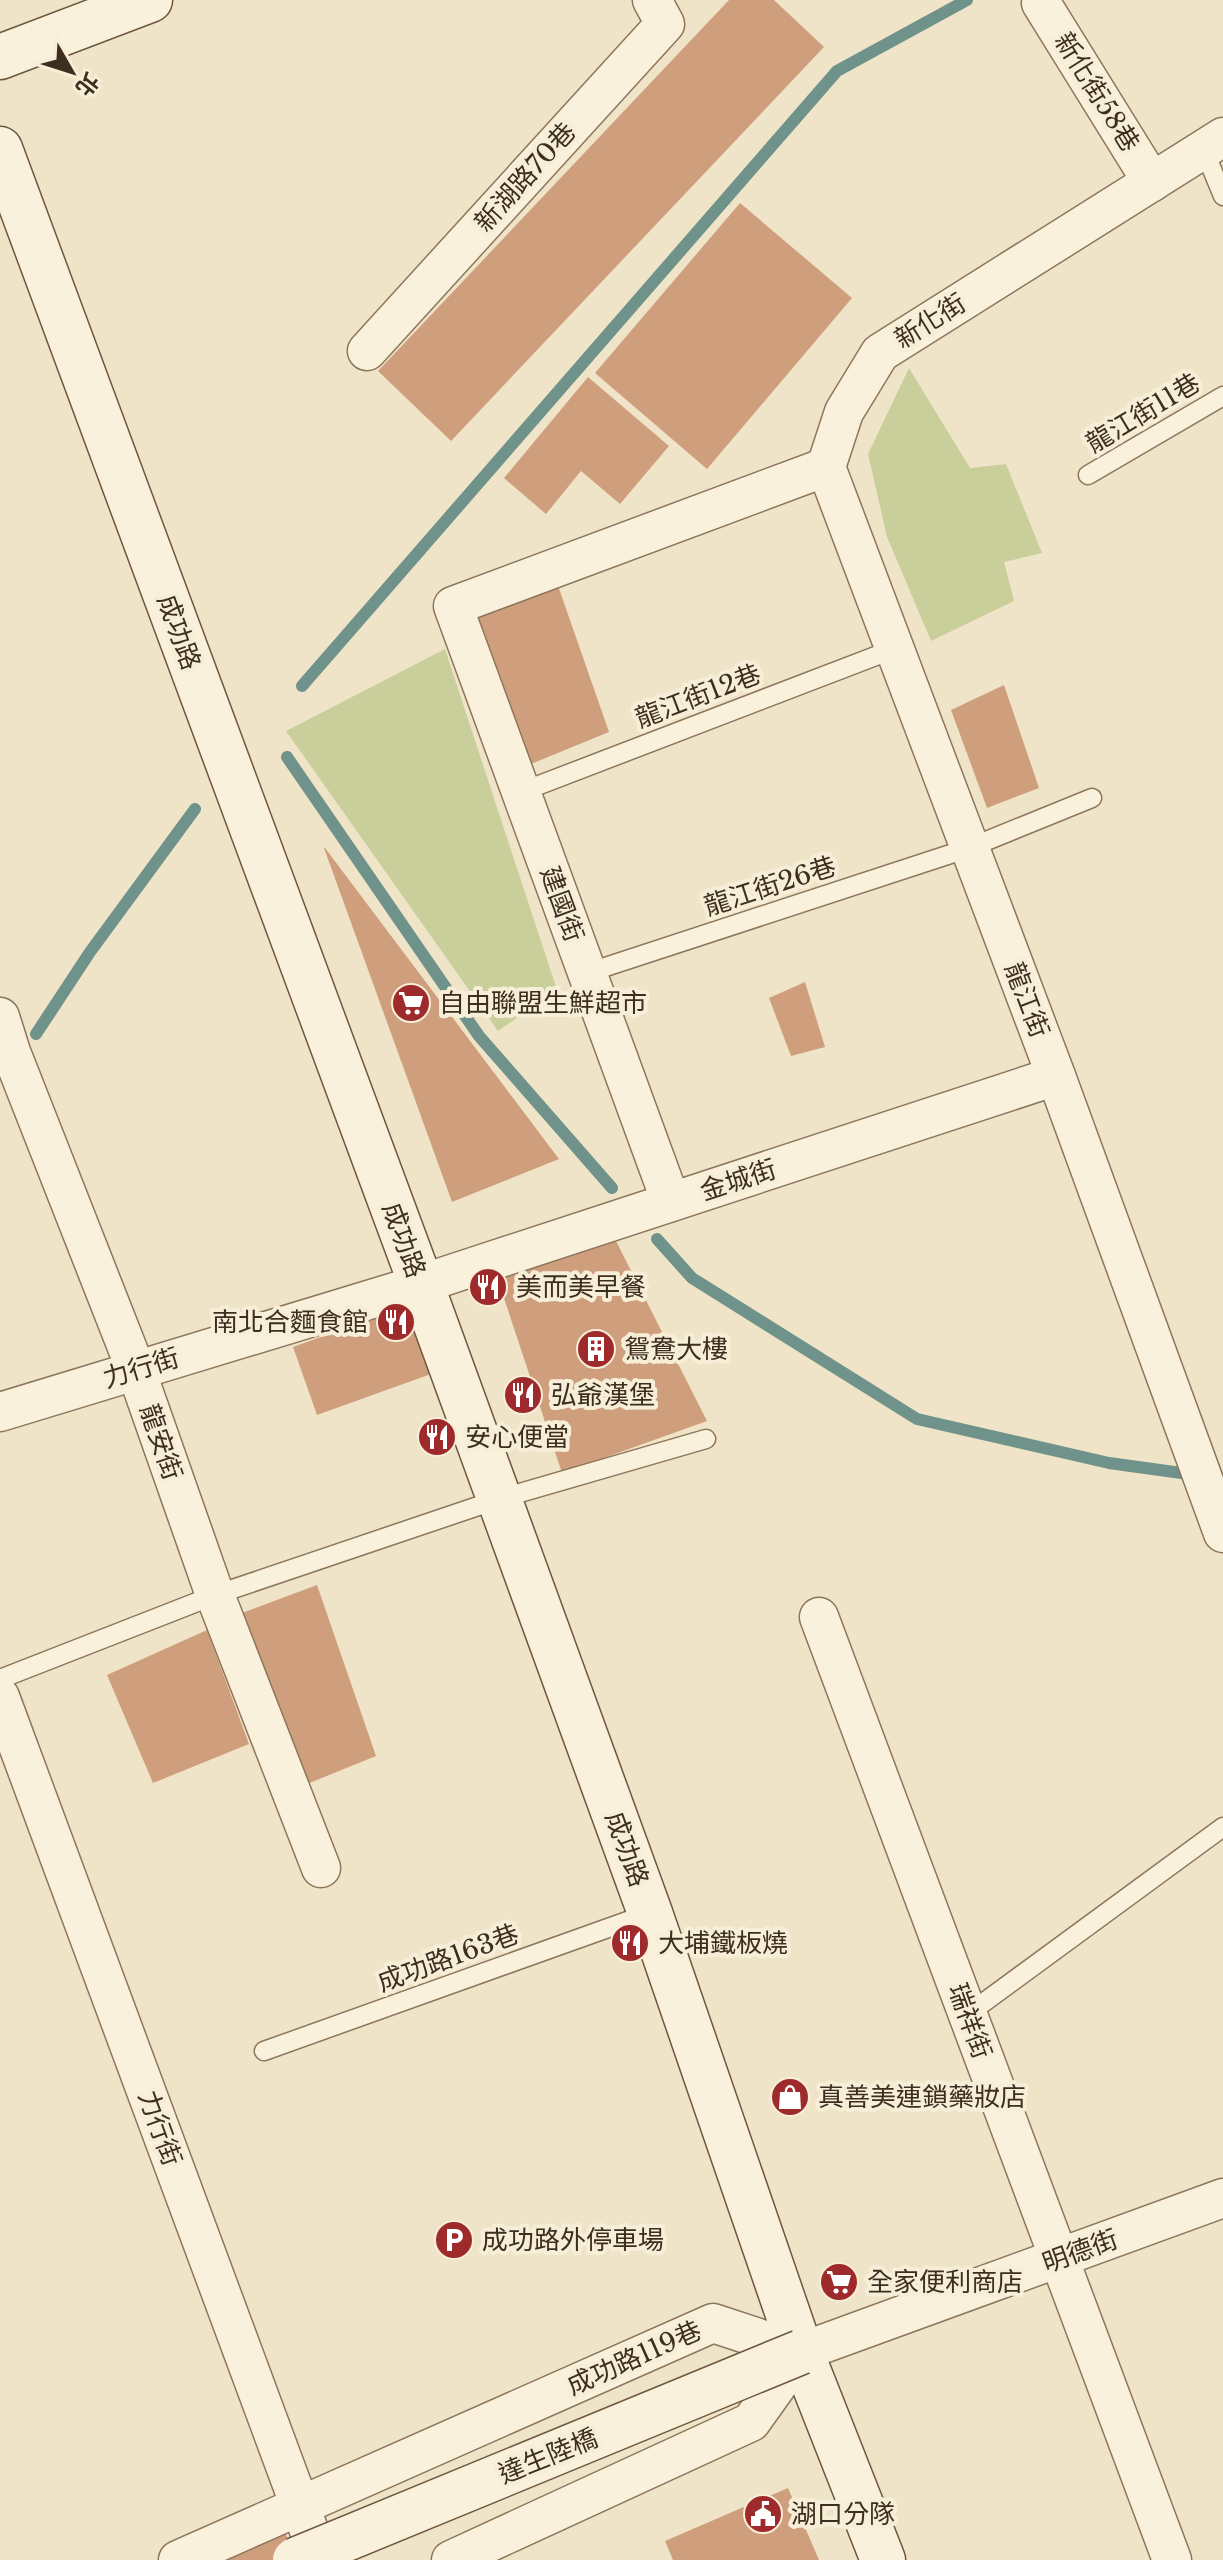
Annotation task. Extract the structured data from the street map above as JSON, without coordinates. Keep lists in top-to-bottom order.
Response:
{
  "streets": {
    "street": [
      "新化街58巷",
      "新湖路70巷",
      "新化街",
      "成功路",
      "建國街",
      "龍江街",
      "金城街",
      "力行街",
      "龍安街",
      "瑞祥街",
      "明德街",
      "成功路119巷",
      "達生陸橋"
    ],
    "lane": [
      "龍江街11巷",
      "龍江街12巷",
      "龍江街26巷",
      "成功路163巷"
    ]
  },
  "crossings": [
    ["新化街58巷", "新化街"],
    ["新化街", "建國街"],
    ["新化街", "龍江街"],
    ["成功路", "金城街"],
    ["成功路", "力行街"],
    ["成功路", "成功路163巷"],
    ["成功路", "明德街"],
    ["成功路", "成功路119巷"],
    ["成功路", "達生陸橋"],
    ["龍江街12巷", "建國街"],
    ["龍江街12巷", "龍江街"],
    ["龍江街26巷", "建國街"],
    ["龍江街26巷", "龍江街"],
    ["建國街", "龍江街"],
    ["建國街", "金城街"],
    ["龍江街", "金城街"],
    ["金城街", "力行街"],
    ["力行街", "龍安街"],
    ["力行街", "成功路119巷"],
    ["瑞祥街", "明德街"],
    ["明德街", "成功路119巷"],
    ["明德街", "達生陸橋"],
    ["成功路119巷", "達生陸橋"]
  ],
  "places": {
    "supermarket": ["自由聯盟生鮮超市", "全家便利商店"],
    "restaurant": [
      "美而美早餐",
      "南北合麵食館",
      "弘爺漢堡",
      "安心便當",
      "大埔鐵板燒"
    ],
    "building": ["鴛鴦大樓"],
    "shop": ["真善美連鎖藥妝店"],
    "parking": ["成功路外停車場"],
    "public building": ["湖口分隊"]
  },
  "north": "bottom right"
}
